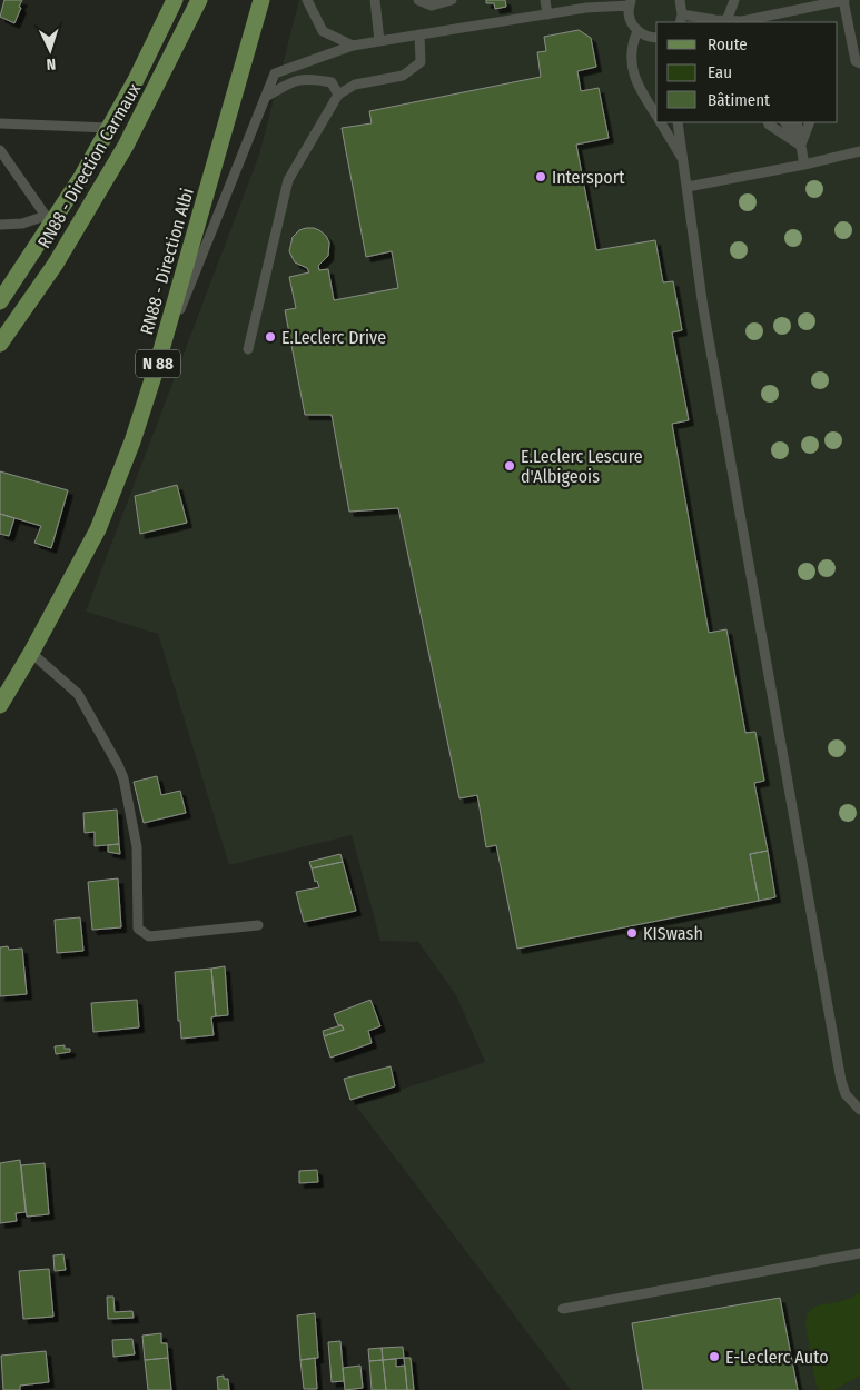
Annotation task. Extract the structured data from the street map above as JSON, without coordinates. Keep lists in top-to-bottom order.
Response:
{
  "streets": {
    "main road": ["RN88 - Direction Carmaux", "RN88 - Direction Albi", "N 88"]
  },
  "places": [
    "Intersport",
    "E.Leclerc Drive",
    "E.Leclerc Lescure d'Albigeois",
    "KISwash",
    "E-Leclerc Auto"
  ],
  "legend": ["Route", "Eau", "Bâtiment"],
  "north": "bottom"
}
